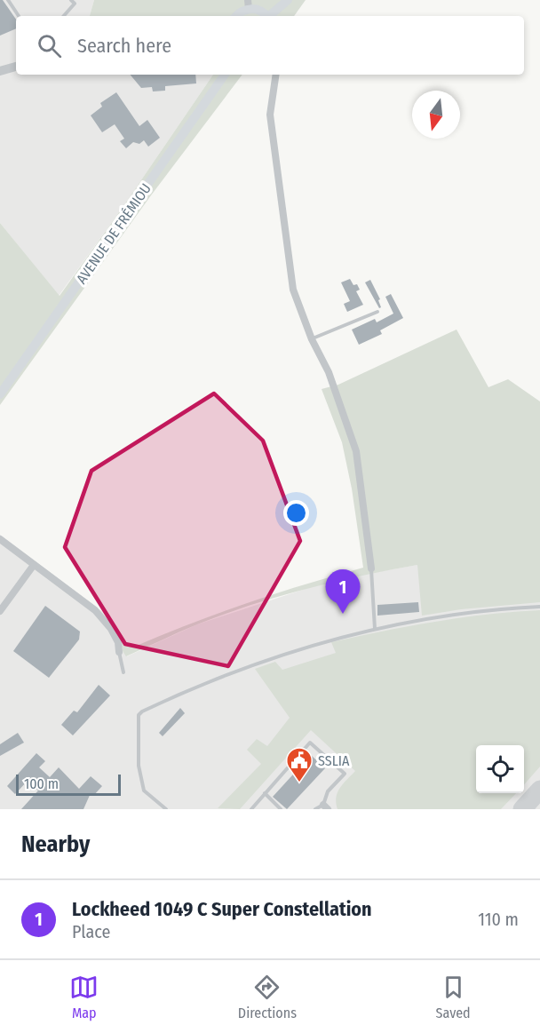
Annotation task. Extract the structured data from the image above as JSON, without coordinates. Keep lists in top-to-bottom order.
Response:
{
  "streets": {
    "main road": ["AVENUE DE FRÉMIOU"]
  },
  "places": {
    "public building": ["SSLIA"]
  },
  "scale_bar": "100 m",
  "north": "bottom",
  "page": {
    "search": "Search here",
    "pins": "1",
    "scale": "100 m",
    "heading": "Nearby",
    "list": [
      {
        "mark": "1",
        "name": "Lockheed 1049 C Super Constellation",
        "note": "Place",
        "value": "110 m"
      }
    ],
    "nav": ["Map", "Directions", "Saved"]
  }
}
